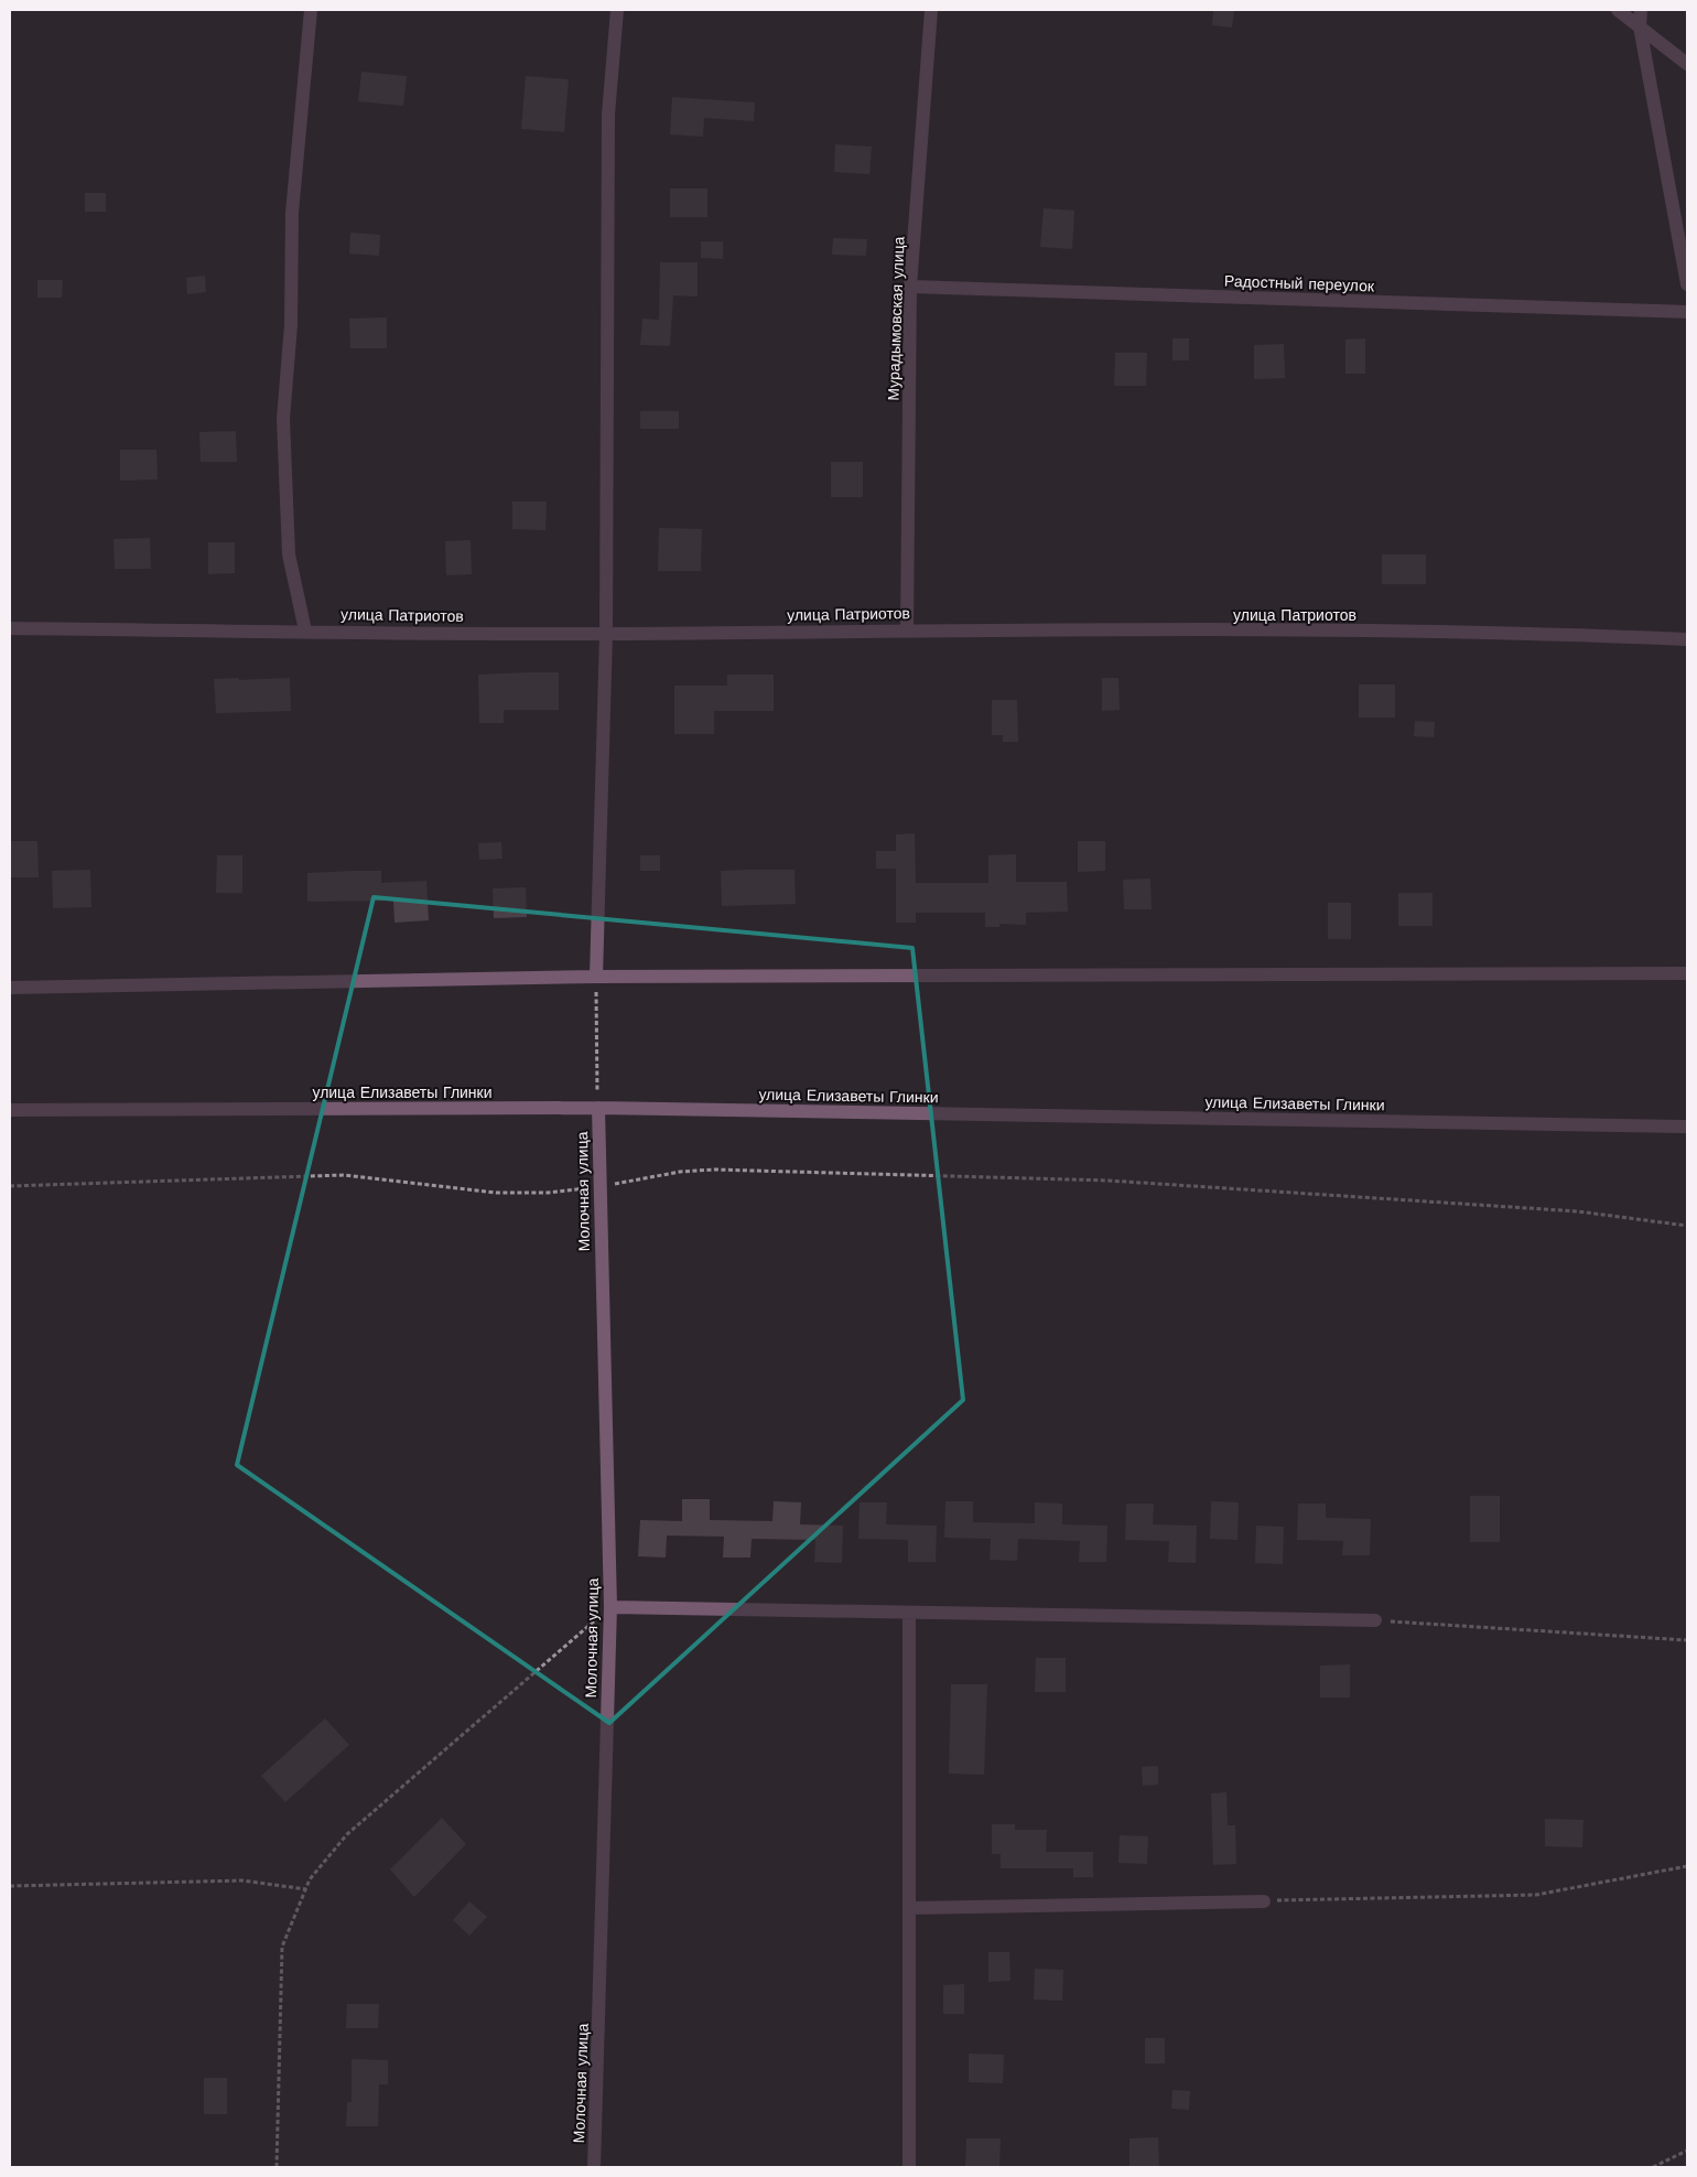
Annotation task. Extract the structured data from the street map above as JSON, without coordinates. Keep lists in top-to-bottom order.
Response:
{
  "streets": {
    "street": [
      "Радостный переулок",
      "Мурадымовская улица",
      "улица Патриотов",
      "улица Елизаветы Глинки",
      "Молочная улица"
    ]
  },
  "crossings": [
    ["Радостный переулок", "Мурадымовская улица"],
    ["Мурадымовская улица", "улица Патриотов"],
    ["улица Елизаветы Глинки", "Молочная улица"]
  ]
}
